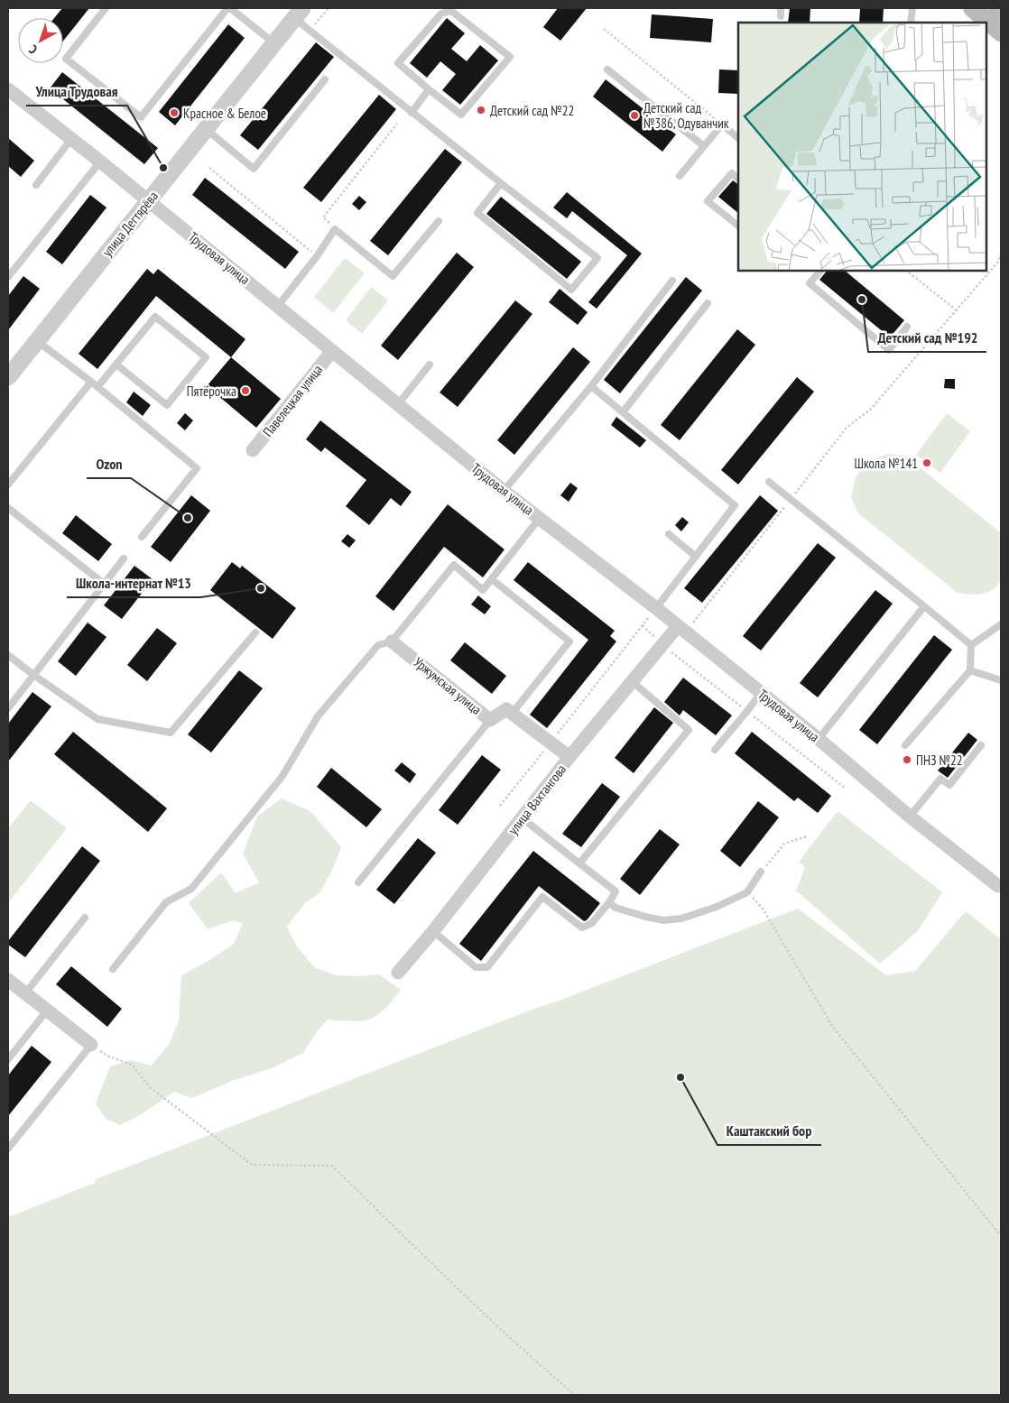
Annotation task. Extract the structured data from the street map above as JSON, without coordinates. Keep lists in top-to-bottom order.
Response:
{
  "streets": {
    "street": [
      "улица Дегтярёва",
      "Трудовая улица",
      "Павелецкая улица",
      "Уржумская улица",
      "улица Вахтангова"
    ]
  },
  "crossings": [
    ["улица Дегтярёва", "Трудовая улица"],
    ["Трудовая улица", "Павелецкая улица"],
    ["Трудовая улица", "улица Вахтангова"]
  ],
  "places": [
    "Детский сад №22",
    "Красное & Белое",
    "Детский сад №386, Одуванчик",
    "Улица Трудовая",
    "Детский сад №192",
    "Пятёрочка",
    "Школа №141",
    "Ozon",
    "Школа-интернат №13",
    "ПНЗ №22",
    "Каштакский бор"
  ],
  "north": "bottom left"
}
